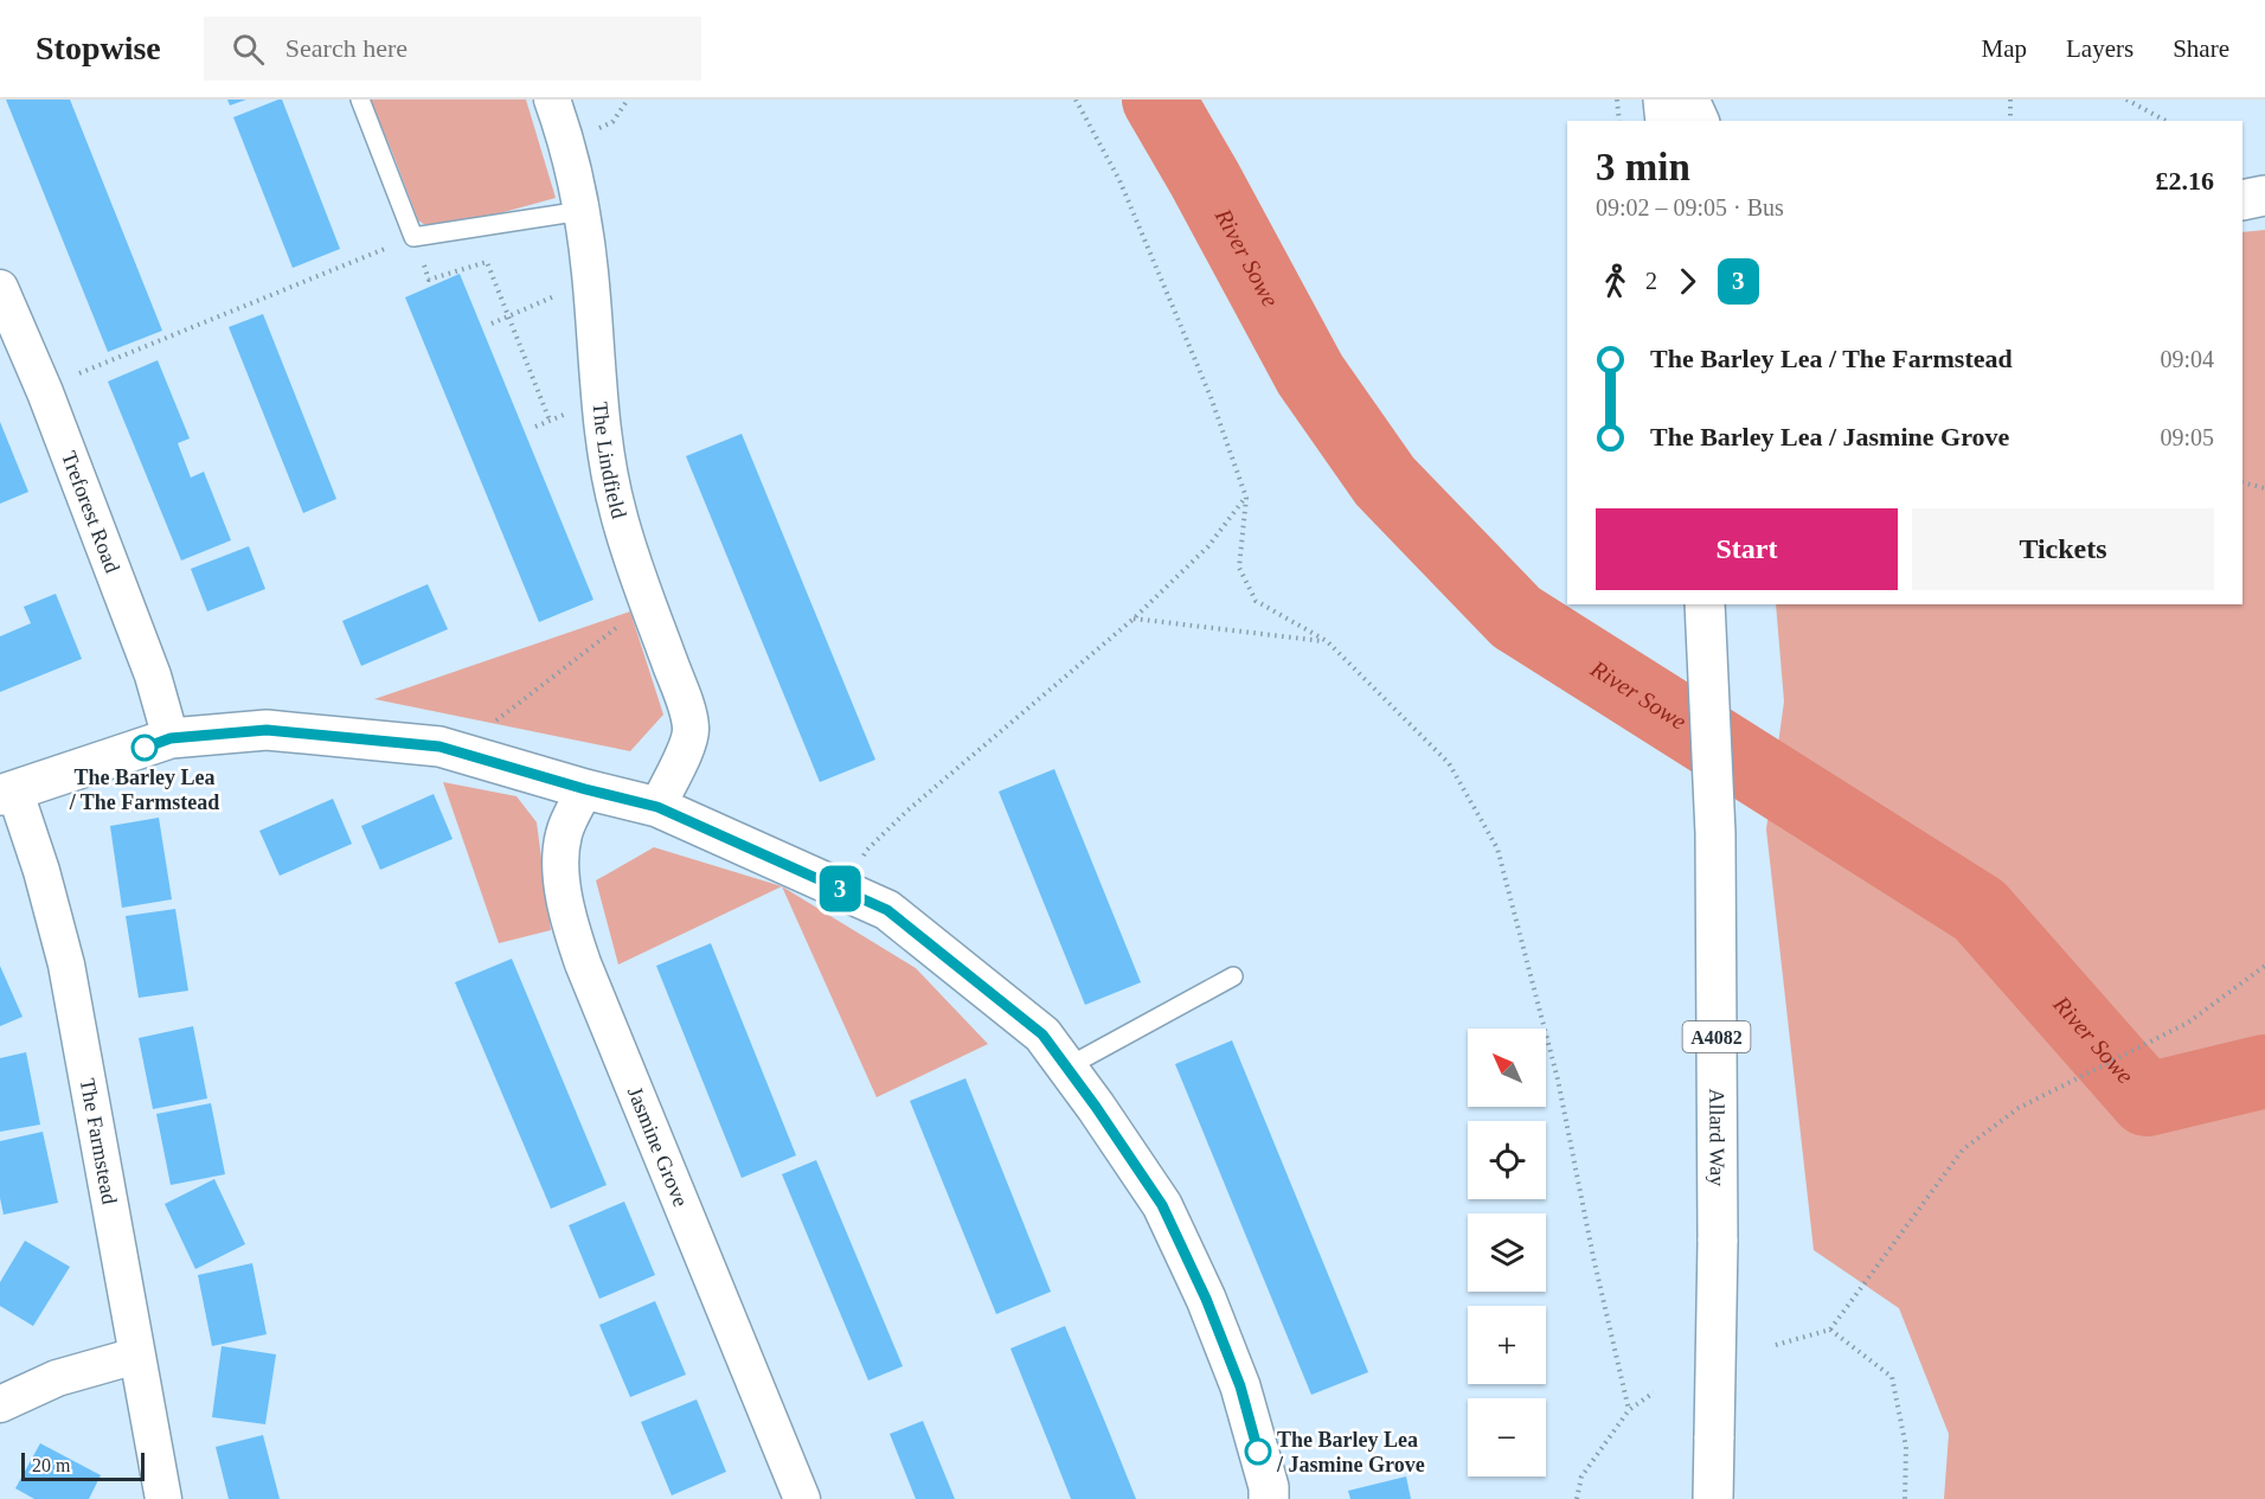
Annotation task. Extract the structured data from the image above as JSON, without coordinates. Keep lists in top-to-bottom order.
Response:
{
  "streets": {
    "street": [
      "The Lindfield",
      "Treforest Road",
      "A4082",
      "Allard Way",
      "The Farmstead",
      "Jasmine Grove"
    ]
  },
  "water": ["River Sowe"],
  "places": ["The Barley Lea / The Farmstead", "The Barley Lea / Jasmine Grove"],
  "lines": ["bus line 3"],
  "scale_bar": "20 m",
  "north": "top left",
  "page": {
    "header": "Stopwise",
    "search": "Search here",
    "nav": ["Map", "Layers", "Share"],
    "on_map": "3",
    "heading": ["3 min", "09:02 – 09:05 · Bus", "£2.16"],
    "legs": ["2", "3"],
    "list": [
      {
        "name": "The Barley Lea / The Farmstead",
        "value": "09:04"
      },
      {
        "name": "The Barley Lea / Jasmine Grove",
        "value": "09:05"
      }
    ],
    "buttons": ["Start", "Tickets"],
    "map_buttons": ["+", "−"],
    "scale": "20 m"
  }
}
